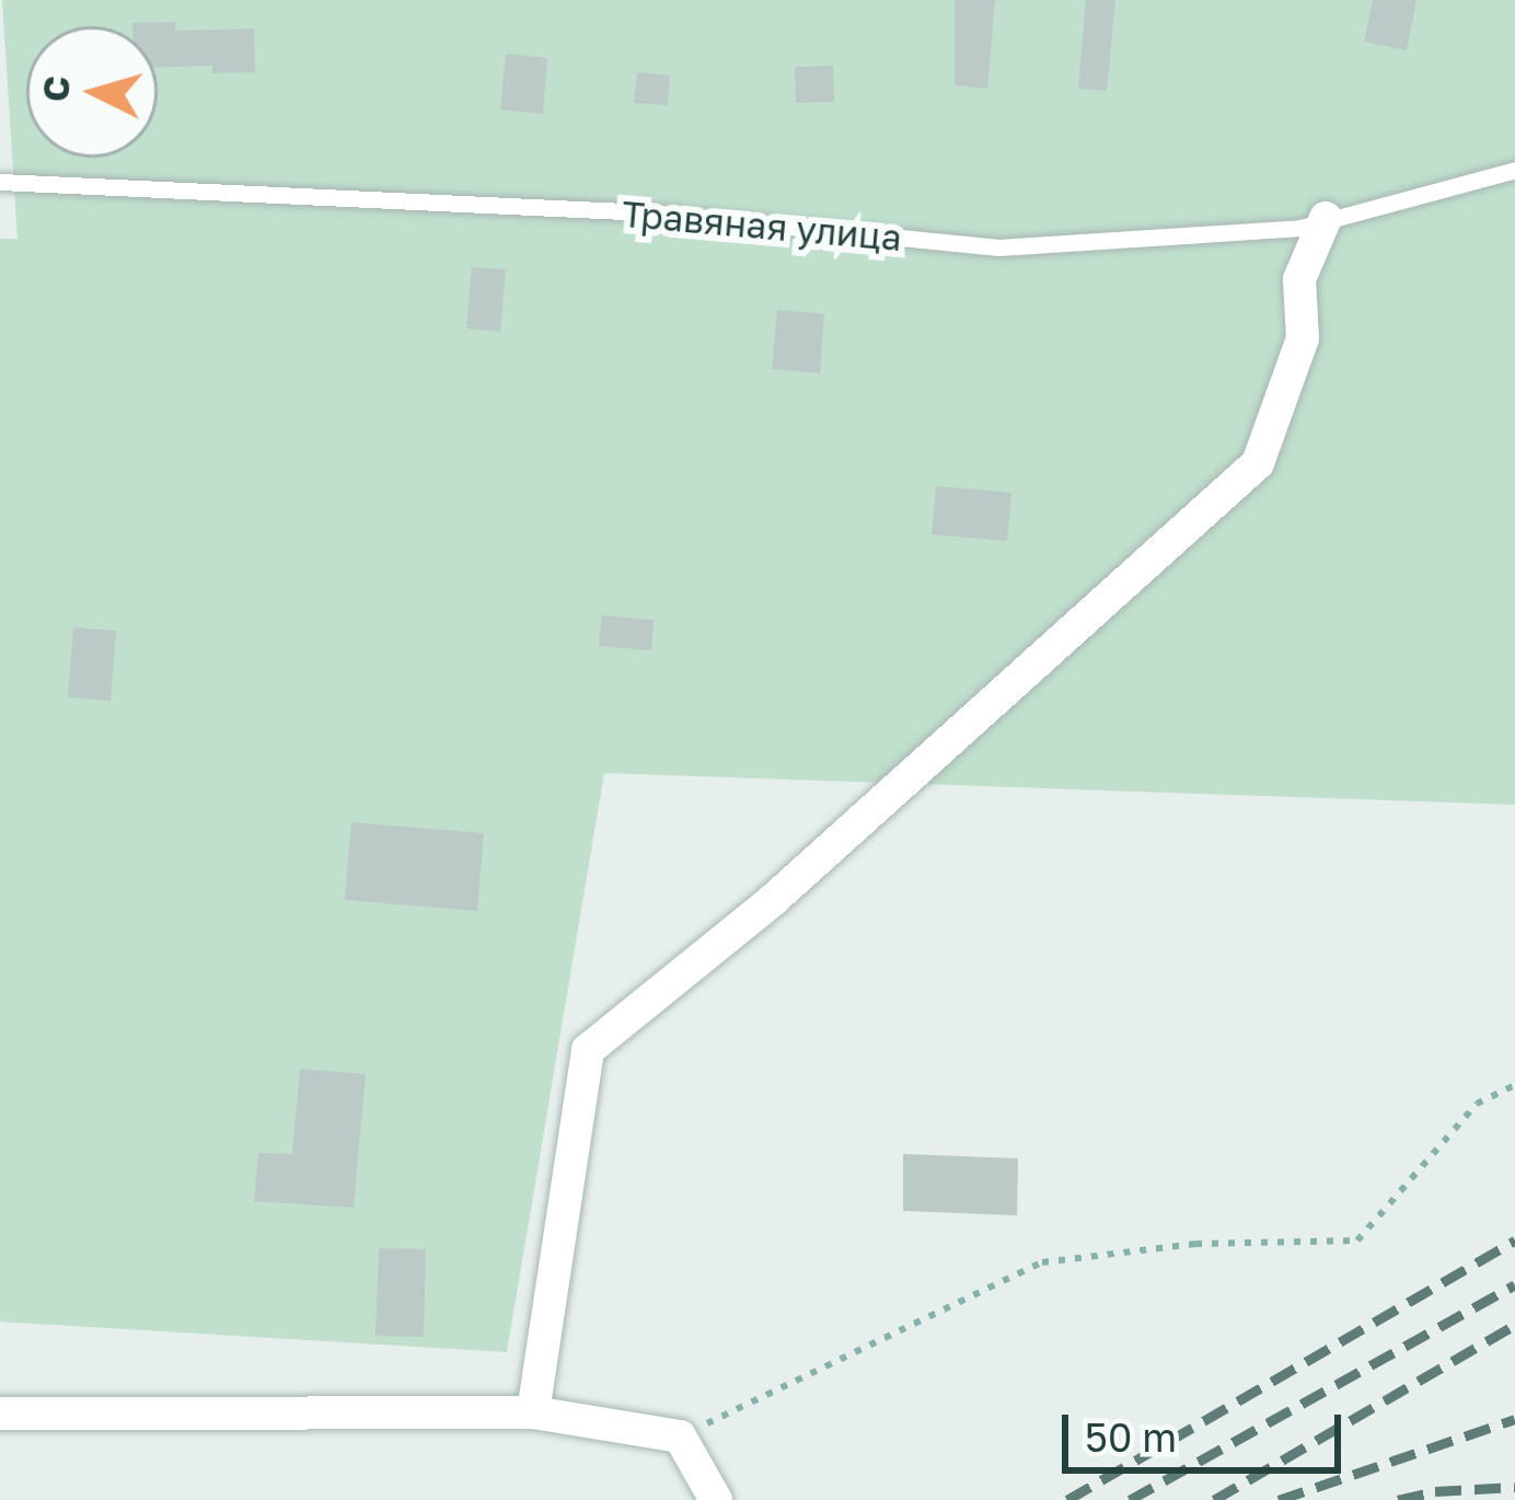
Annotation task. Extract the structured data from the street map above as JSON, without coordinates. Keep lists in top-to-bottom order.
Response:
{
  "streets": {
    "lane": ["Травяная улица"]
  },
  "scale_bar": "50 m",
  "north": "left"
}
